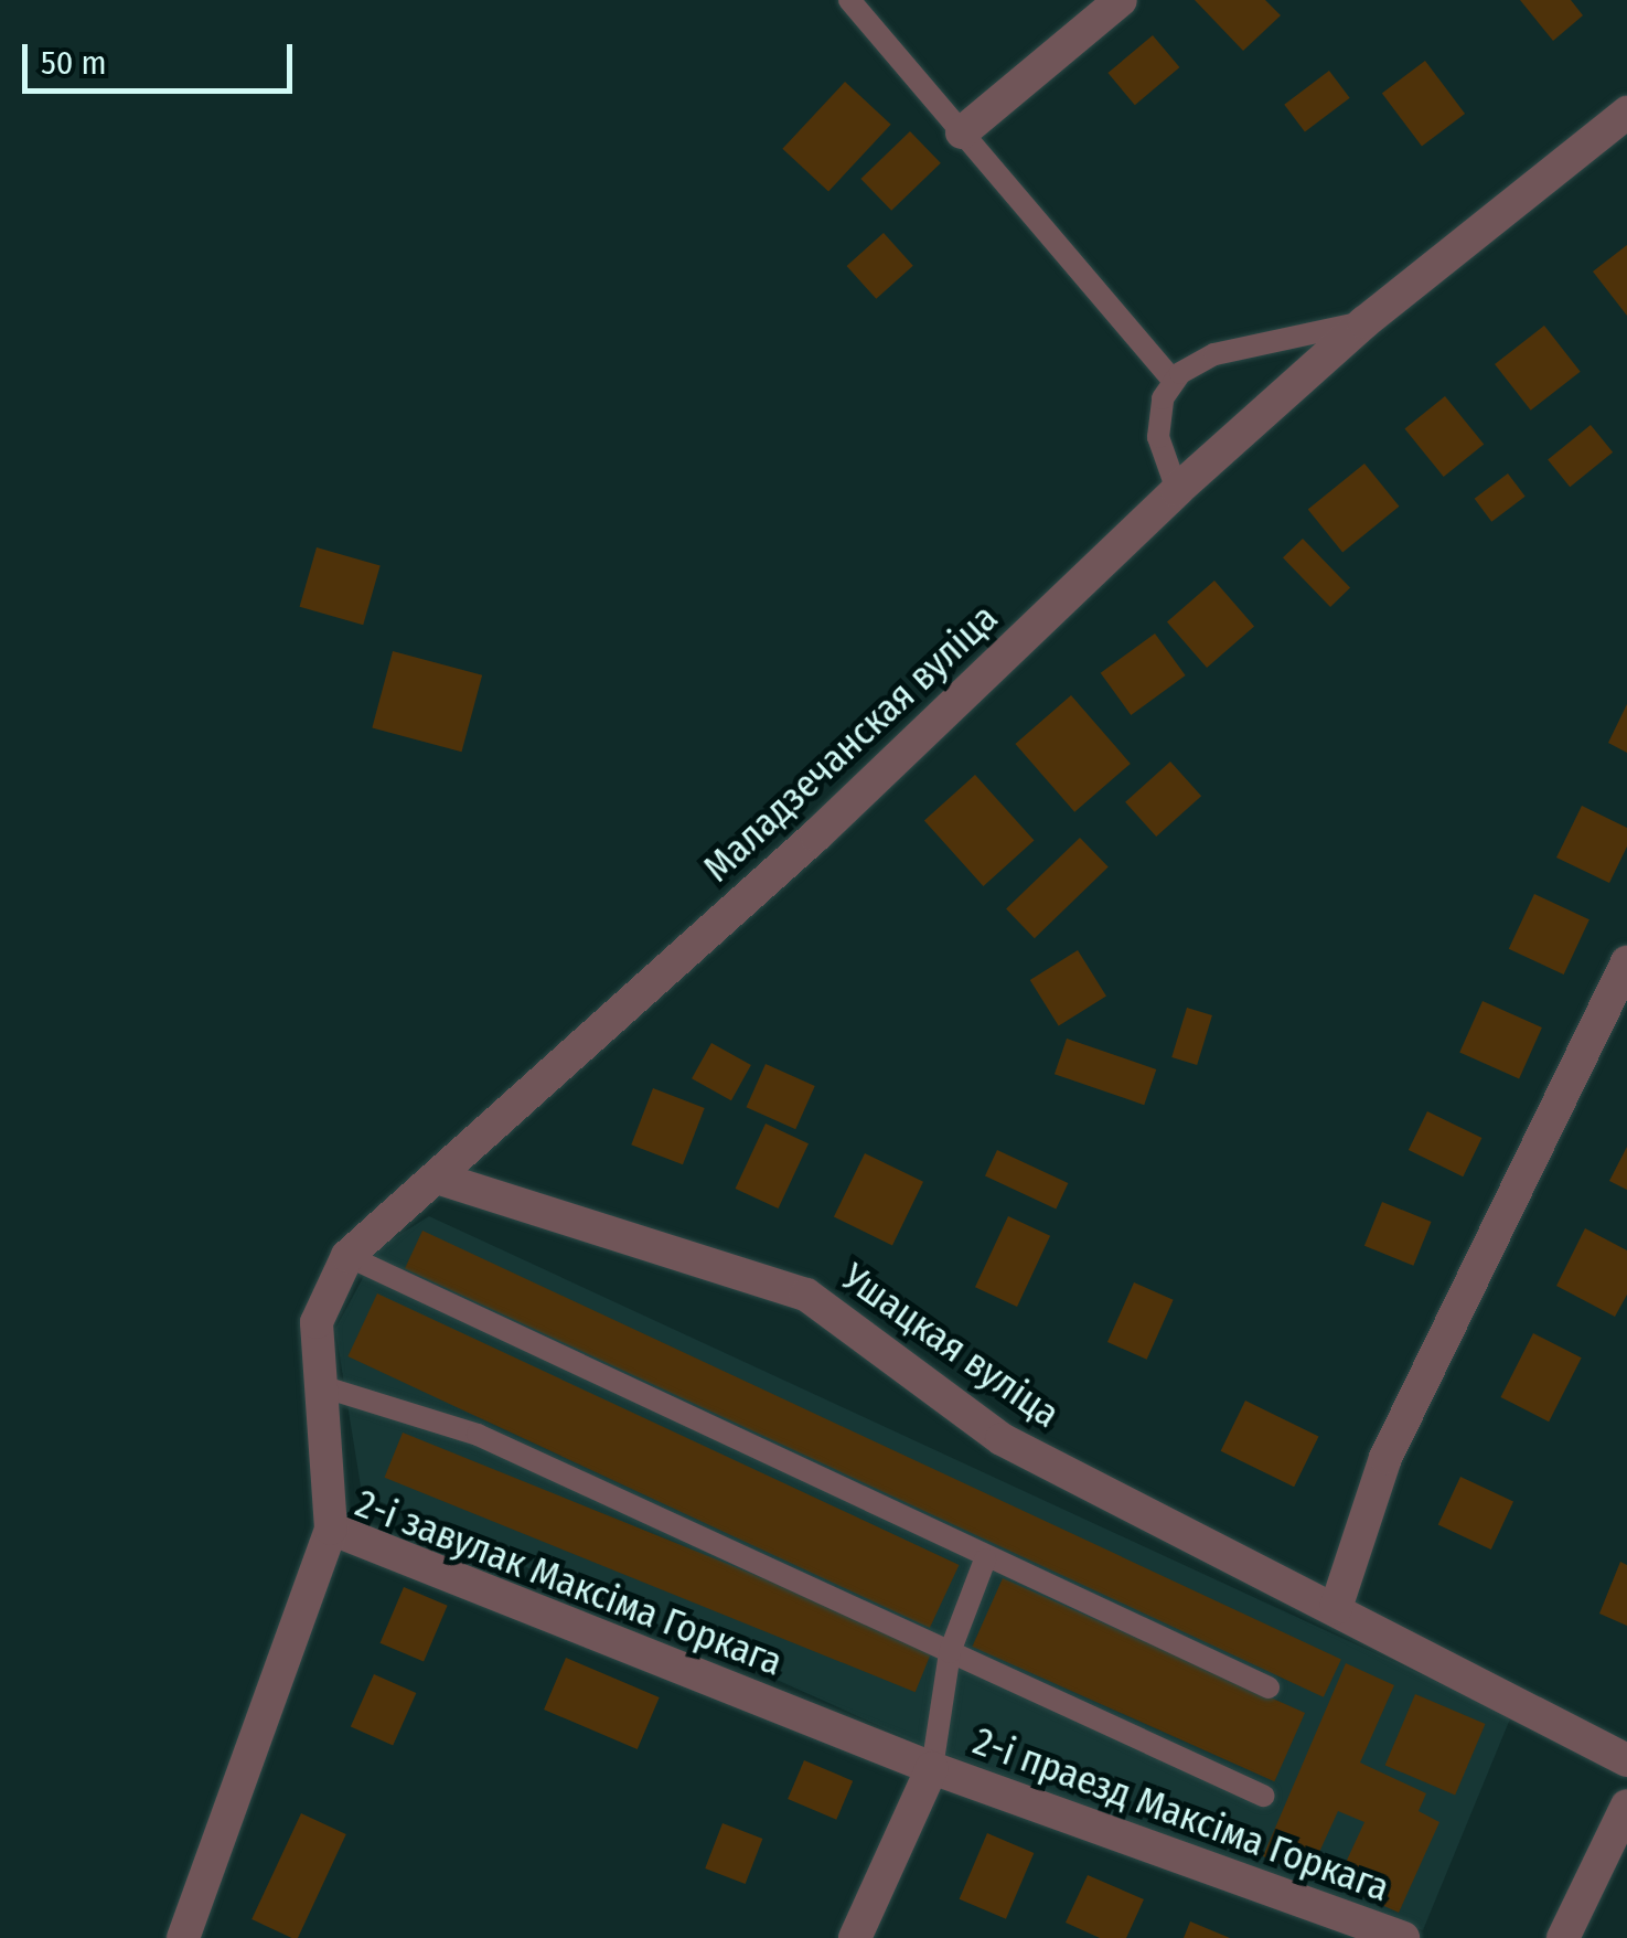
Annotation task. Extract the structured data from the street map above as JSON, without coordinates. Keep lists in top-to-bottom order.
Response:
{
  "streets": {
    "street": [
      "Маладзечанская вуліца",
      "Ушацкая вуліца",
      "2-і завулак Максіма Горкага",
      "2-і праезд Максіма Горкага"
    ]
  },
  "crossings": [
    ["Маладзечанская вуліца", "Ушацкая вуліца"],
    ["Маладзечанская вуліца", "2-і завулак Максіма Горкага"],
    ["2-і завулак Максіма Горкага", "2-і праезд Максіма Горкага"]
  ],
  "scale_bar": "50 m"
}
